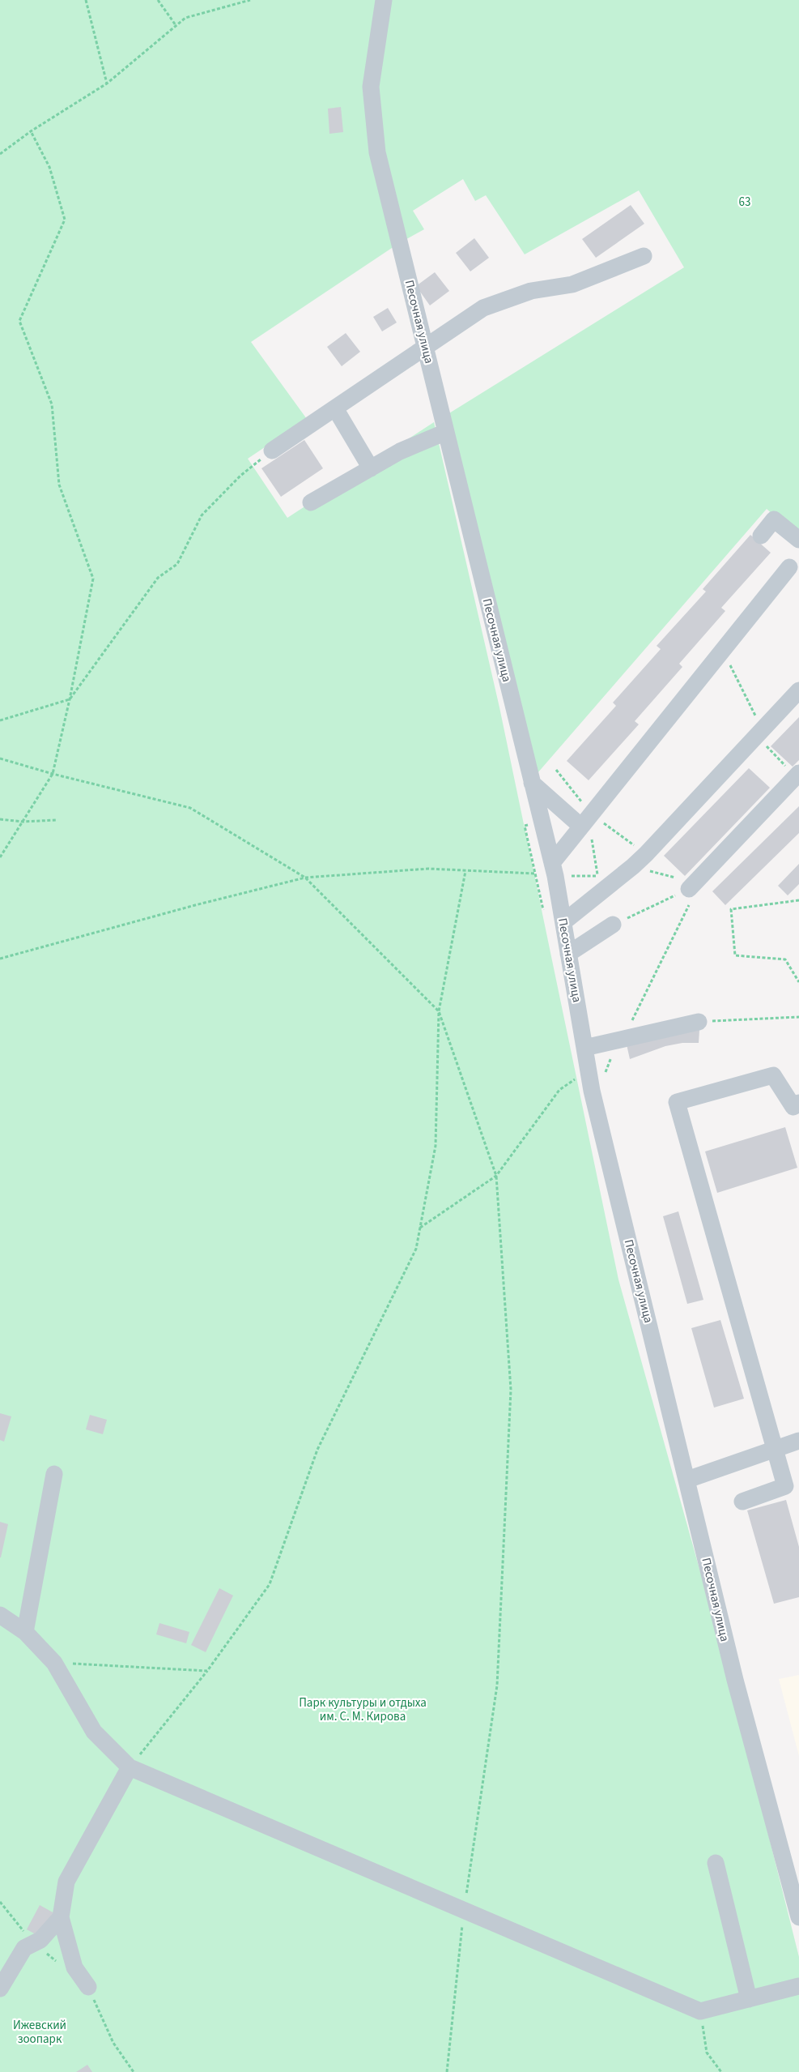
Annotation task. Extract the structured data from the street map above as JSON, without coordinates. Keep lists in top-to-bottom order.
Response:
{
  "streets": {
    "street": ["Песочная улица"]
  },
  "parks": ["63", "Парк культуры и отдыха им. С. М. Кирова", "Ижевский зоопарк"]
}
